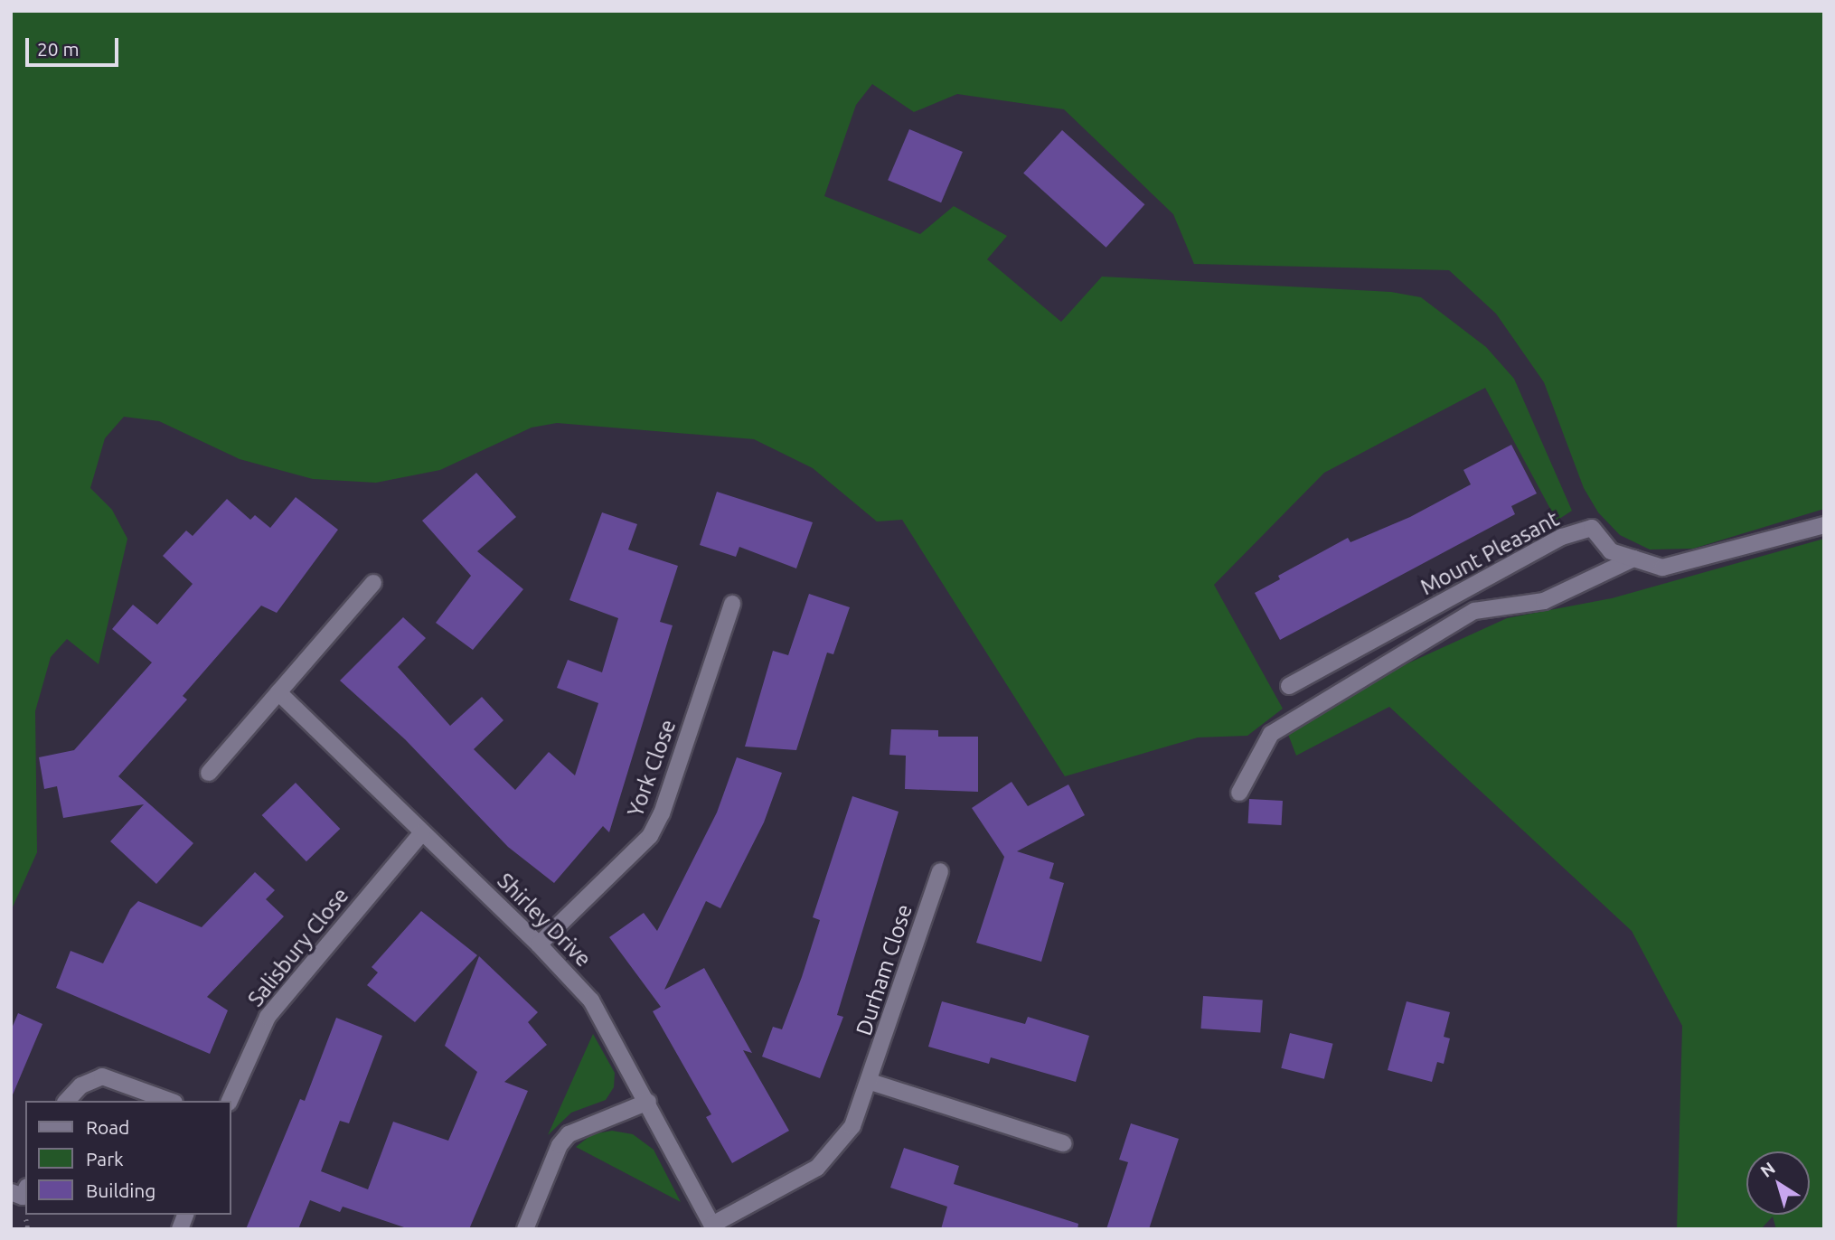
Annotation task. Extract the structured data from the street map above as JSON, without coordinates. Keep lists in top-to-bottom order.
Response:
{
  "streets": {
    "street": [
      "Mount Pleasant",
      "York Close",
      "Shirley Drive",
      "Salisbury Close",
      "Durham Close"
    ]
  },
  "crossings": [
    ["York Close", "Shirley Drive"],
    ["Shirley Drive", "Salisbury Close"],
    ["Shirley Drive", "Durham Close"]
  ],
  "legend": ["Road", "Park", "Building"],
  "scale_bar": "20 m",
  "north": "top left"
}
